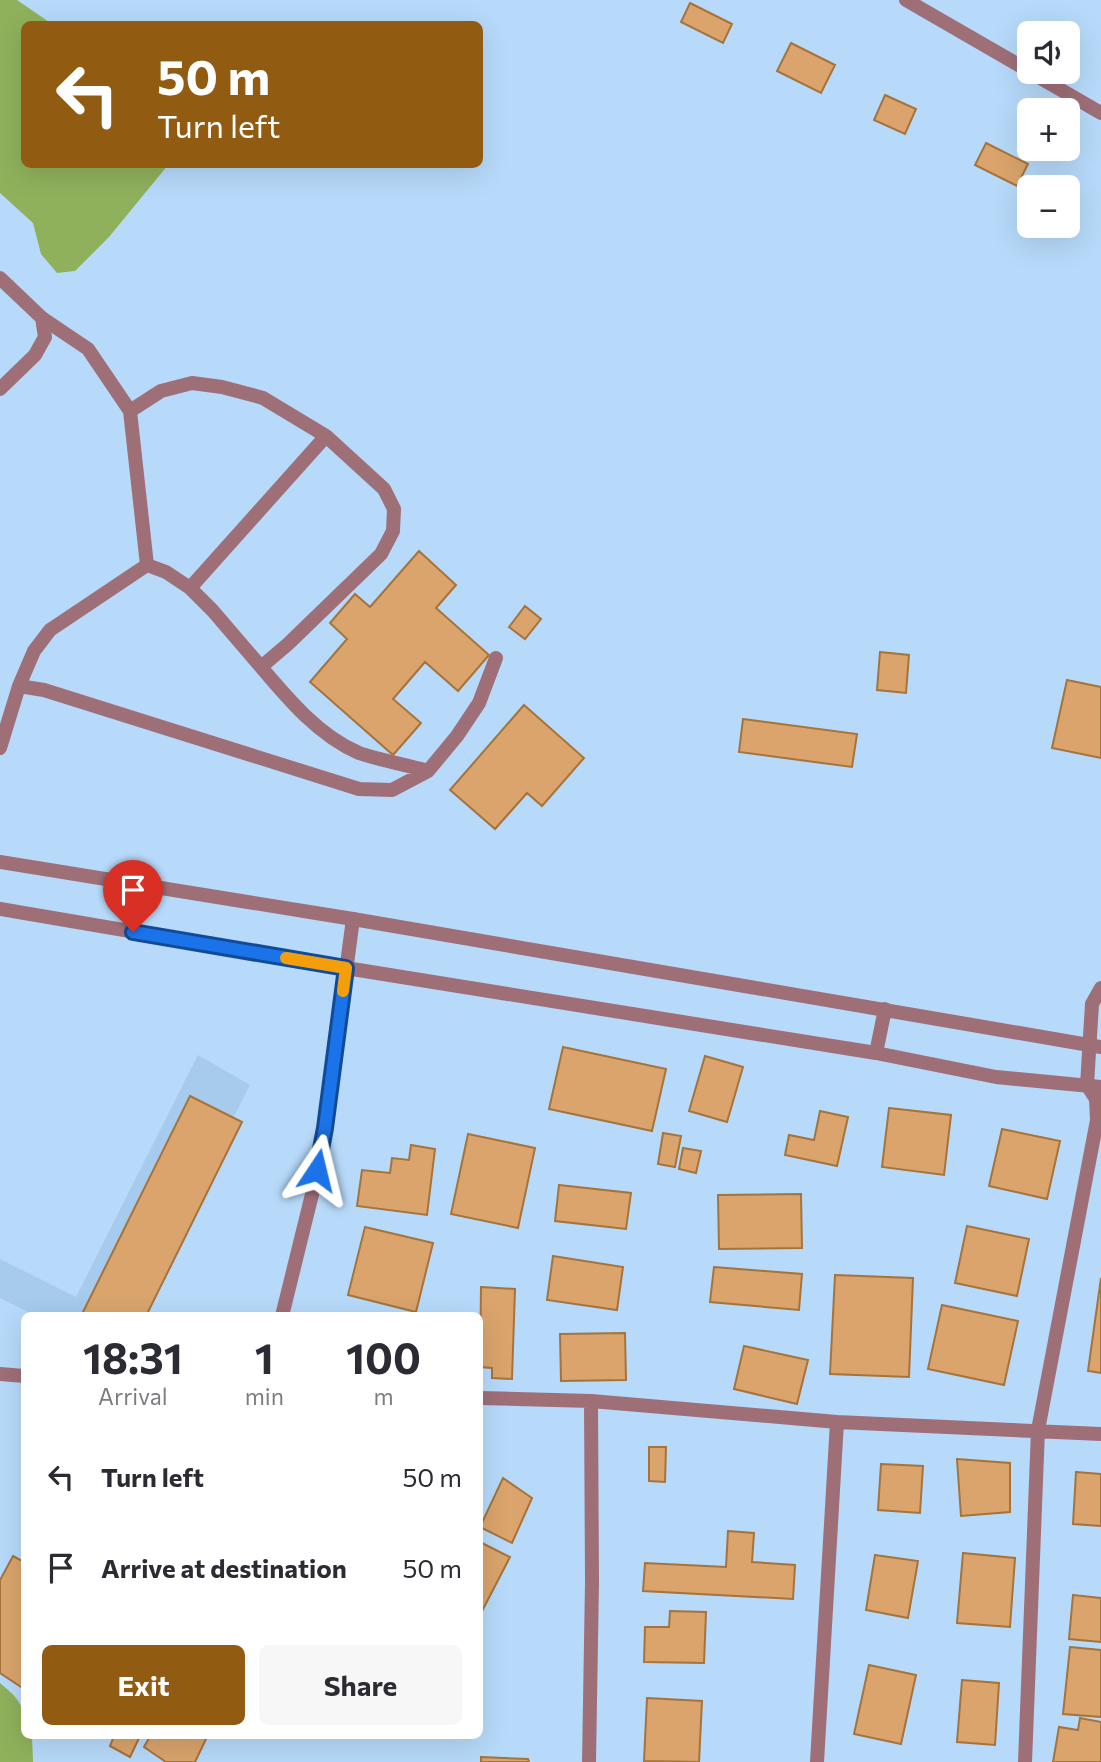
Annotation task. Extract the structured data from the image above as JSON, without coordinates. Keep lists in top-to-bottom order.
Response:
{
  "page": {
    "map_buttons": ["+", "−"],
    "turn": ["50 m", "Turn left"],
    "eta": [
      "18:31",
      "Arrival",
      "1",
      "min",
      "100",
      "m"
    ],
    "list": [
      {
        "name": "Turn left",
        "value": "50 m"
      },
      {
        "name": "Arrive at destination",
        "value": "50 m"
      }
    ],
    "buttons": ["Exit", "Share"]
  }
}
